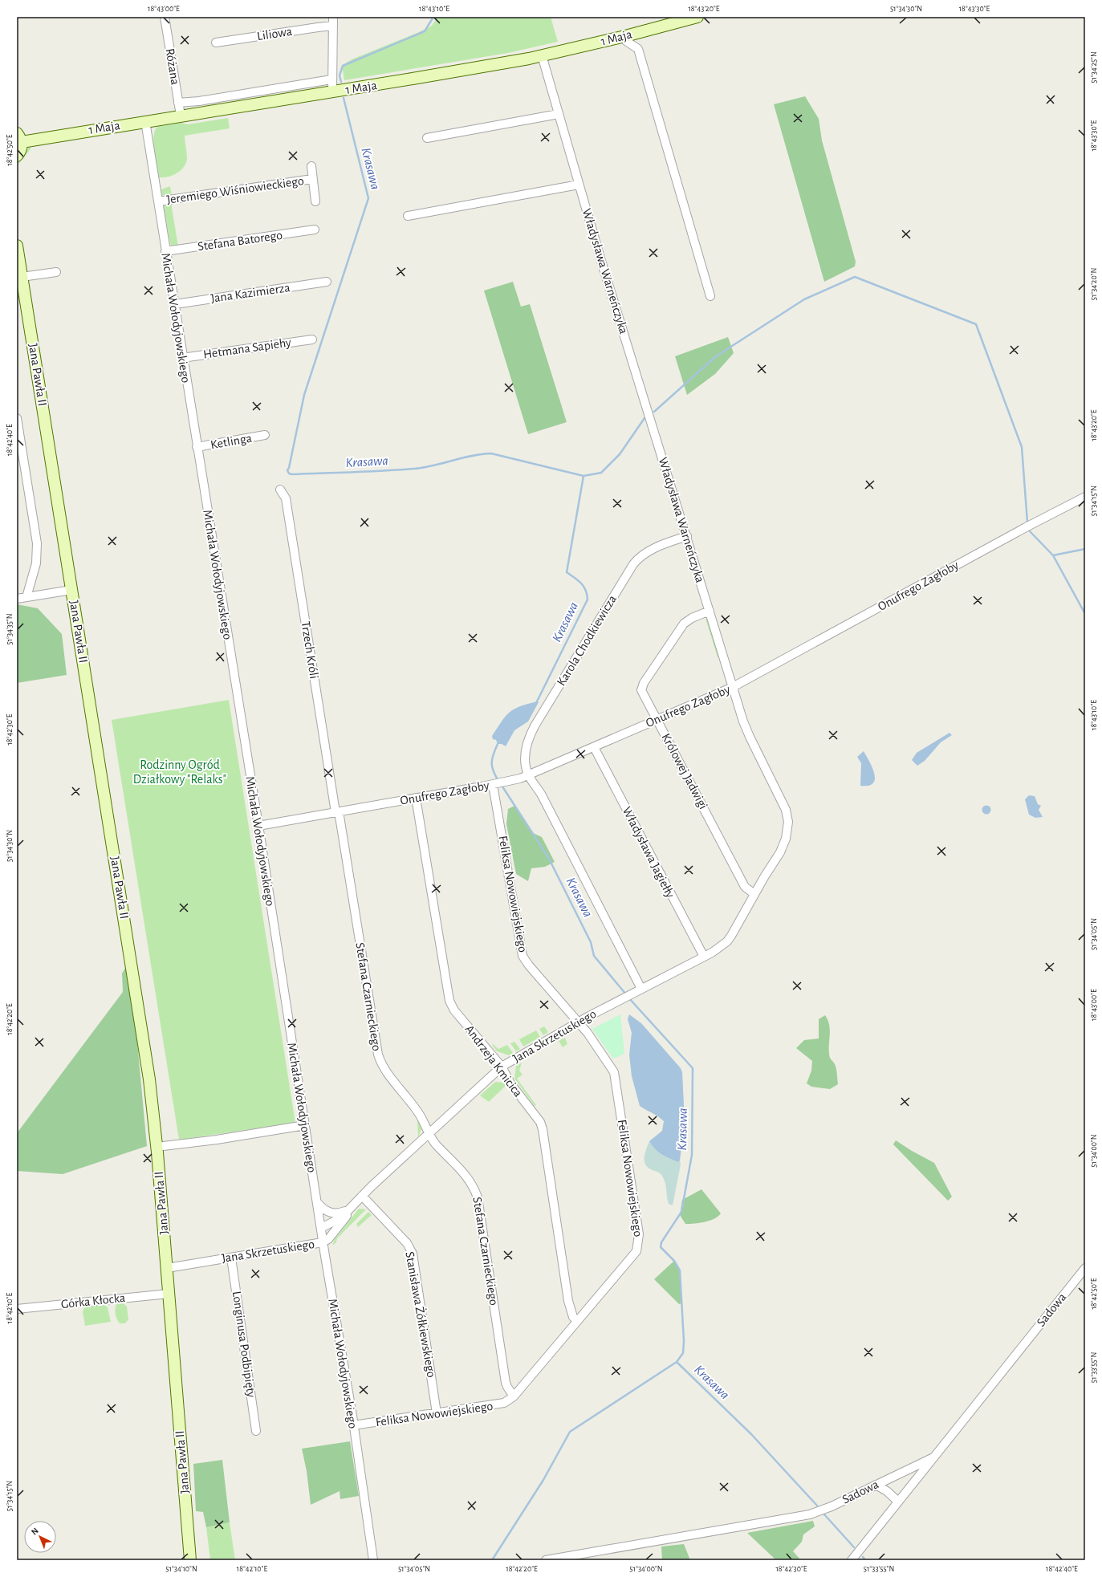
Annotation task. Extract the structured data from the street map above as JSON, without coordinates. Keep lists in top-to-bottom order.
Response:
{
  "streets": {
    "main road": ["1 Maja", "Jana Pawła II"],
    "street": [
      "Liliowa",
      "Różana",
      "Jeremiego Wiśniowieckiego",
      "Stefana Batorego",
      "Władysława Warneńczyka",
      "Jana Kazimierza",
      "Michała Wołodyjowskiego",
      "Hetmana Sapiehy",
      "Ketlinga",
      "Onufrego Zagłoby",
      "Karola Chodkiewicza",
      "Trzech Króli",
      "Królowej Jadwigi",
      "Władysława Jagiełły",
      "Feliksa Nowowiejskiego",
      "Stefana Czarnieckiego",
      "Jana Skrzetuskiego",
      "Andrzeja Kmicica",
      "Górka Kłocka",
      "Sadowa",
      "Stanisława Żółkiewskiego",
      "Longinusa Podbipięty"
    ]
  },
  "crossings": [
    ["1 Maja", "Różana"],
    ["1 Maja", "Władysława Warneńczyka"],
    ["1 Maja", "Michała Wołodyjowskiego"],
    ["Jeremiego Wiśniowieckiego", "Michała Wołodyjowskiego"],
    ["Stefana Batorego", "Michała Wołodyjowskiego"],
    ["Władysława Warneńczyka", "Onufrego Zagłoby"],
    ["Władysława Warneńczyka", "Karola Chodkiewicza"],
    ["Władysława Warneńczyka", "Królowej Jadwigi"],
    ["Władysława Warneńczyka", "Władysława Jagiełły"],
    ["Władysława Warneńczyka", "Jana Skrzetuskiego"],
    ["Jana Kazimierza", "Michała Wołodyjowskiego"],
    ["Michała Wołodyjowskiego", "Hetmana Sapiehy"],
    ["Michała Wołodyjowskiego", "Ketlinga"],
    ["Michała Wołodyjowskiego", "Onufrego Zagłoby"],
    ["Michała Wołodyjowskiego", "Feliksa Nowowiejskiego"],
    ["Michała Wołodyjowskiego", "Jana Skrzetuskiego"],
    ["Jana Pawła II", "Jana Skrzetuskiego"],
    ["Jana Pawła II", "Górka Kłocka"],
    ["Onufrego Zagłoby", "Karola Chodkiewicza"],
    ["Onufrego Zagłoby", "Trzech Króli"],
    ["Onufrego Zagłoby", "Królowej Jadwigi"],
    ["Onufrego Zagłoby", "Władysława Jagiełły"],
    ["Onufrego Zagłoby", "Feliksa Nowowiejskiego"],
    ["Onufrego Zagłoby", "Stefana Czarnieckiego"],
    ["Onufrego Zagłoby", "Andrzeja Kmicica"],
    ["Trzech Króli", "Stefana Czarnieckiego"],
    ["Władysława Jagiełły", "Jana Skrzetuskiego"],
    ["Feliksa Nowowiejskiego", "Stefana Czarnieckiego"],
    ["Feliksa Nowowiejskiego", "Jana Skrzetuskiego"],
    ["Feliksa Nowowiejskiego", "Andrzeja Kmicica"],
    ["Feliksa Nowowiejskiego", "Stanisława Żółkiewskiego"],
    ["Stefana Czarnieckiego", "Jana Skrzetuskiego"],
    ["Jana Skrzetuskiego", "Andrzeja Kmicica"],
    ["Jana Skrzetuskiego", "Stanisława Żółkiewskiego"],
    ["Jana Skrzetuskiego", "Longinusa Podbipięty"]
  ],
  "water": ["Krasawa"],
  "parks": ["Rodzinny Ogród Działkowy \"Relaks\""],
  "north": "top left",
  "coordinates": [
    "18°43'00\"E",
    "18°43'10\"E",
    "18°43'20\"E",
    "51°34'30\"N",
    "18°43'30\"E",
    "51°34'25\"N",
    "18°42'50\"E",
    "51°34'20\"N",
    "18°42'40\"E",
    "51°34'15\"N",
    "51°34'35\"N",
    "18°42'30\"E",
    "51°34'05\"N",
    "18°42'20\"E",
    "51°34'00\"N",
    "18°42'10\"E",
    "51°33'55\"N",
    "51°34'10\"N"
  ]
}
